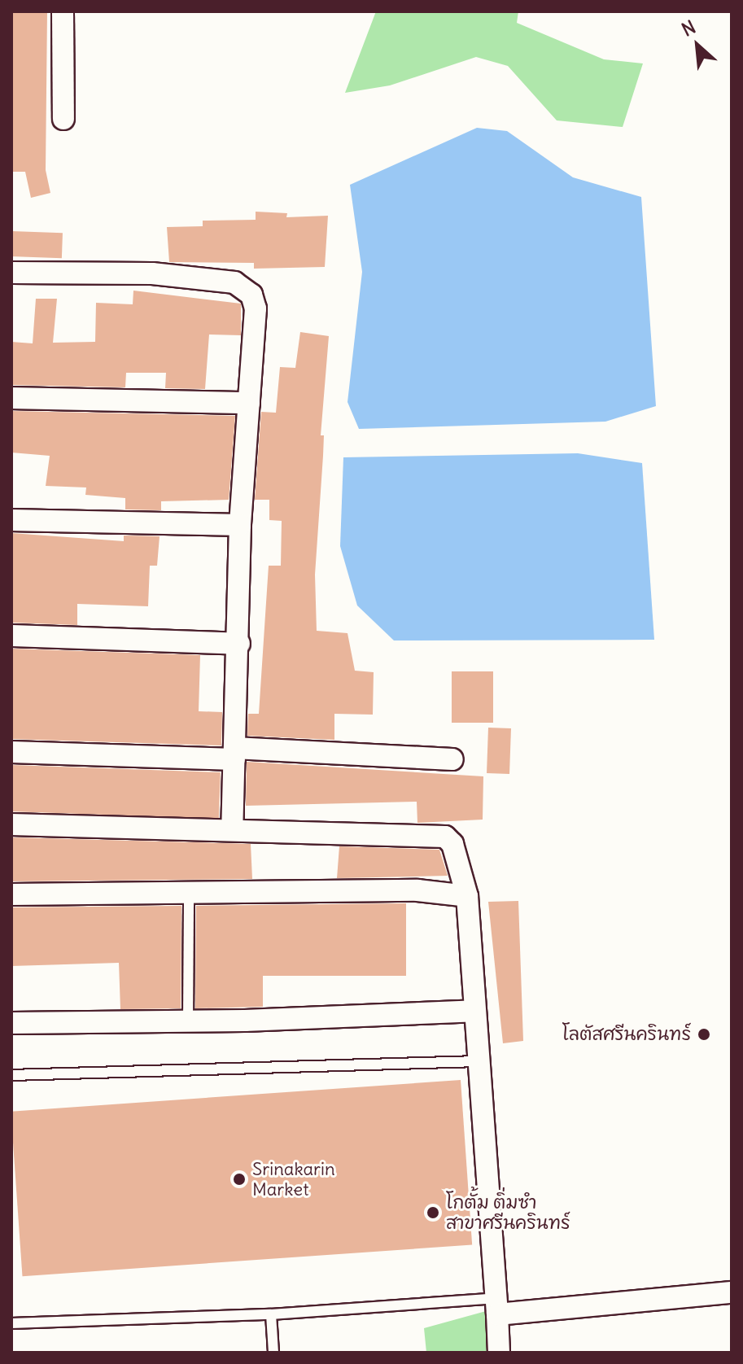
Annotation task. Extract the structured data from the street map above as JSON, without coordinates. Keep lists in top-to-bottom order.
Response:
{
  "places": ["โลตัสศรีนครินทร์", "Srinakarin Market", "โกตั้ม ติ่มซำ สาขาศรีนครินทร์"],
  "north": "top left"
}
